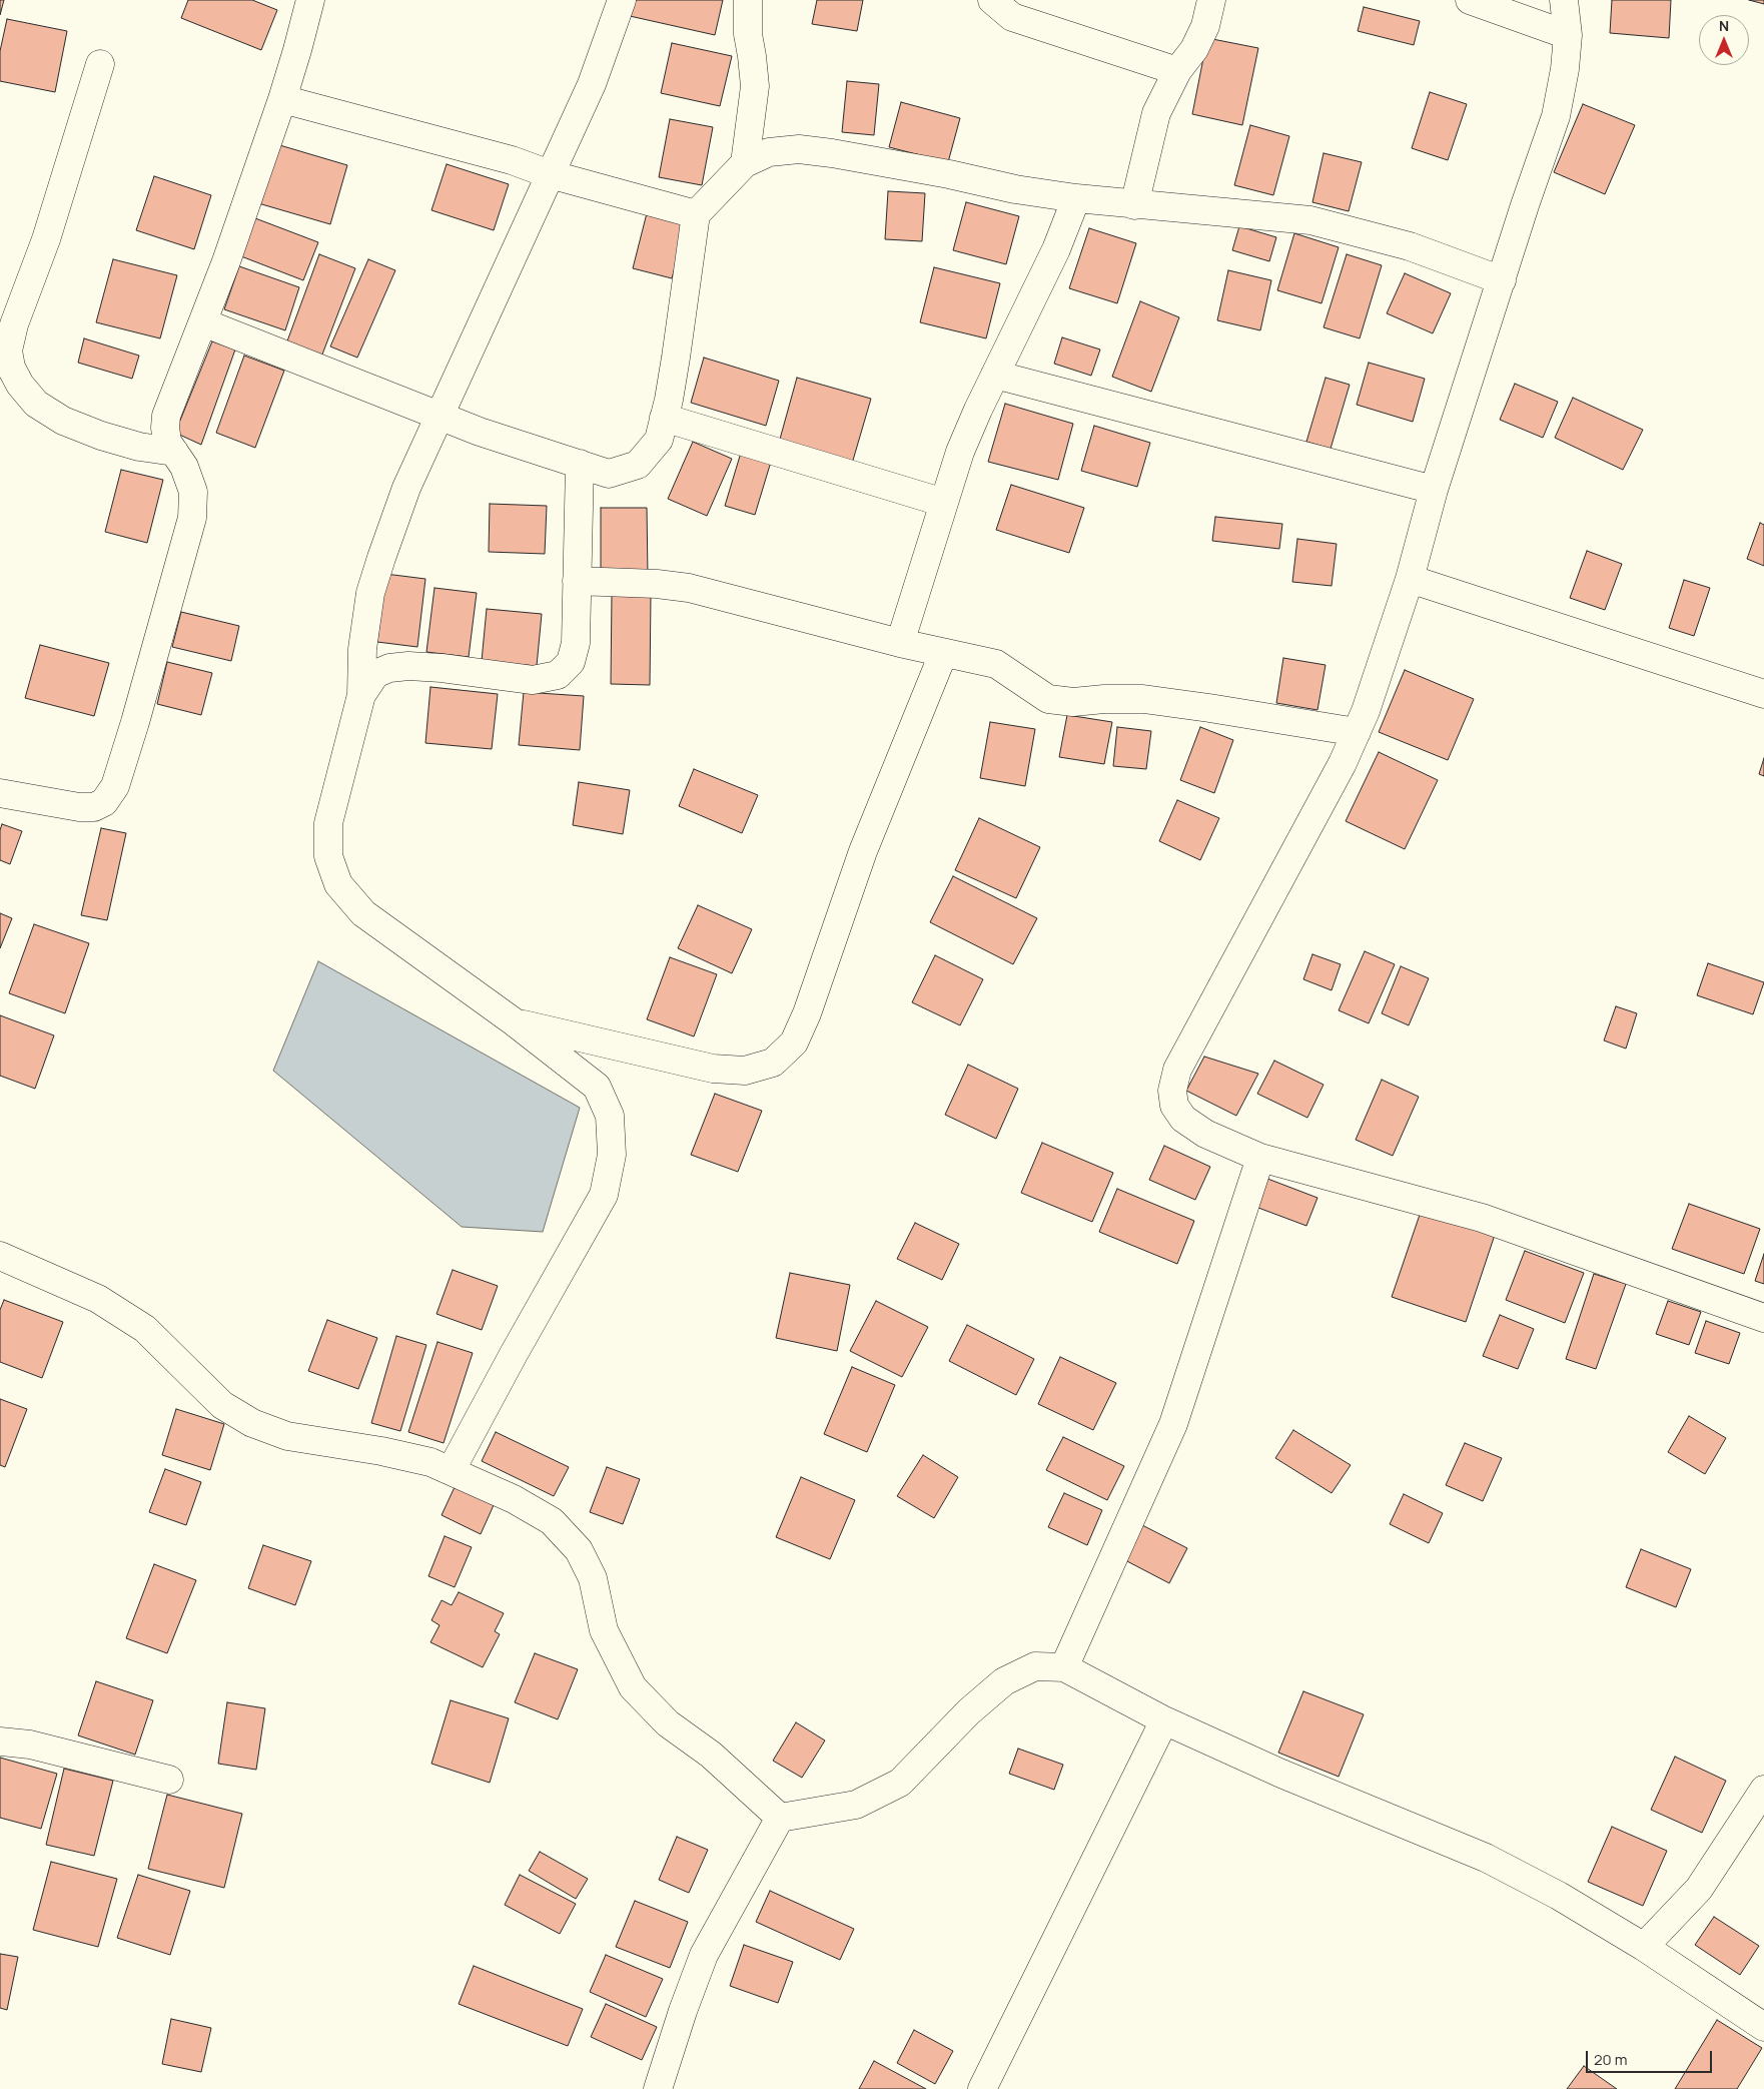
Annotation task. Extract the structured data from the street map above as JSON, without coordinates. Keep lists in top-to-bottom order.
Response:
{
  "scale_bar": "20 m",
  "north": "top"
}
